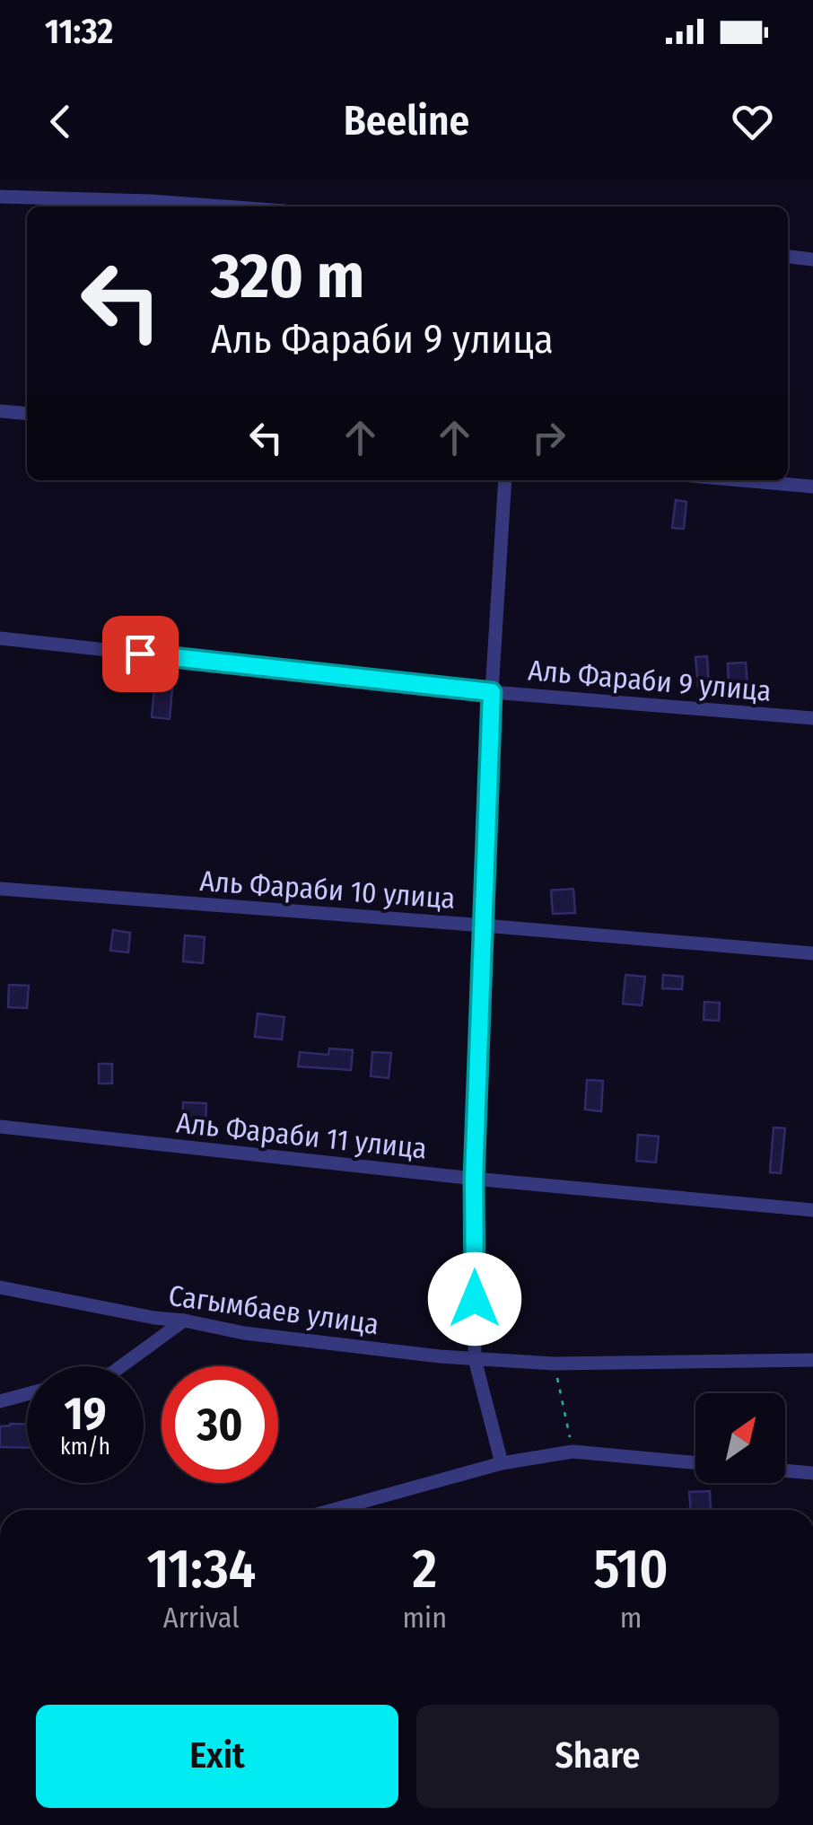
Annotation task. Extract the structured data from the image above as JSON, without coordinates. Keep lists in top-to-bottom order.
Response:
{
  "streets": {
    "street": [
      "Аль Фараби 9 улица",
      "Аль Фараби 10 улица",
      "Аль Фараби 11 улица",
      "Сагымбаев улица"
    ]
  },
  "north": "top right",
  "page": {
    "status": "11:32",
    "header": "Beeline",
    "turn": ["320 m", "Аль Фараби 9 улица"],
    "speed": "19 km/h",
    "limit": "30",
    "eta": [
      "11:34",
      "Arrival",
      "2",
      "min",
      "510",
      "m"
    ],
    "buttons": ["Exit", "Share"]
  }
}
